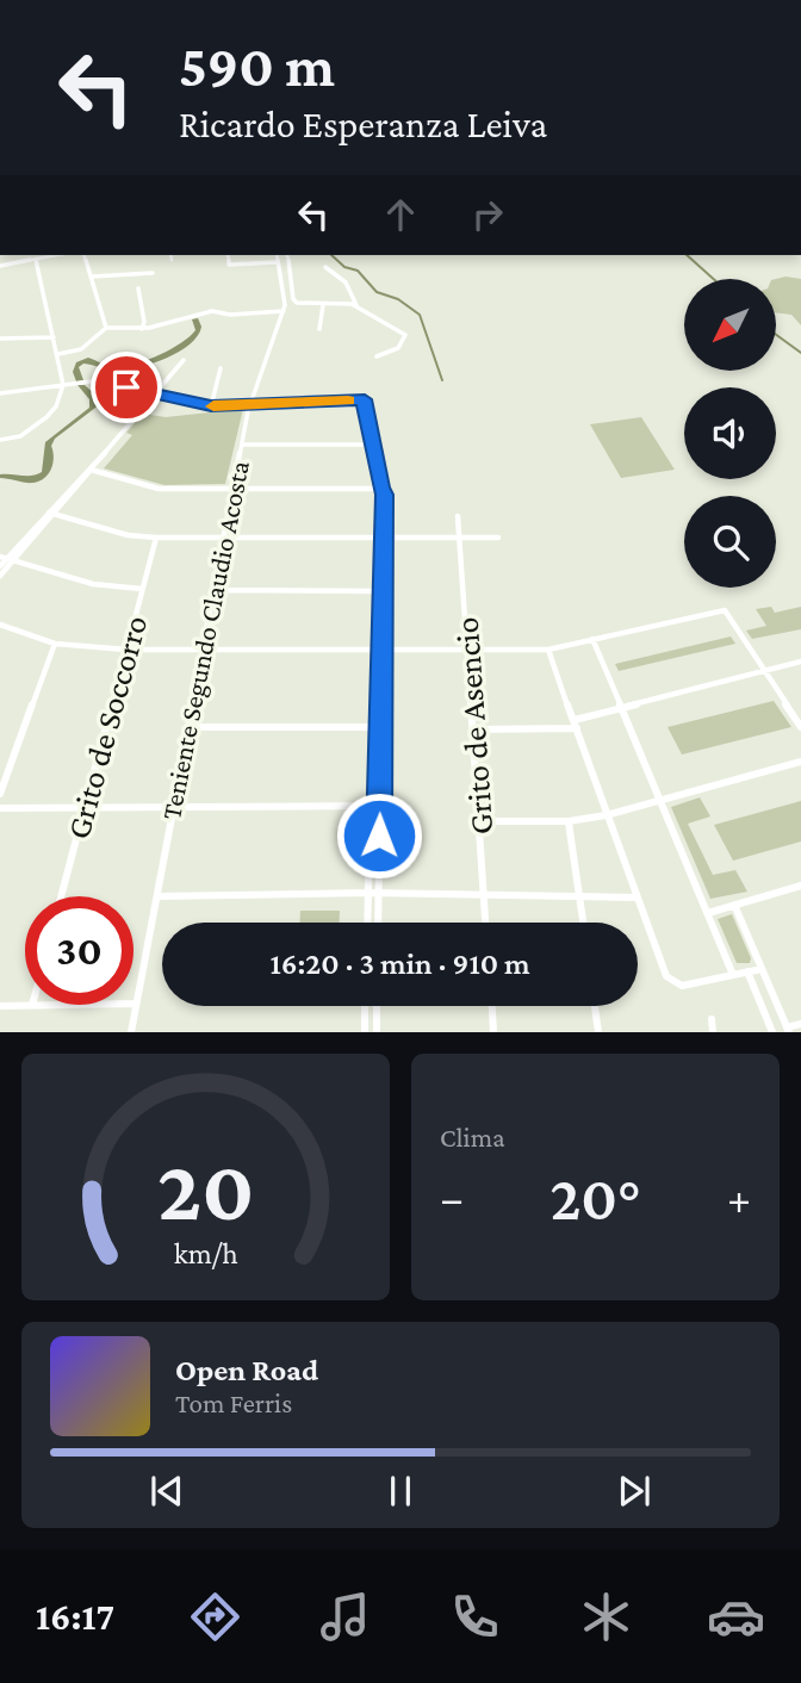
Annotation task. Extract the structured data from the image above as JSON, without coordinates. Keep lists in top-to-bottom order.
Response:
{
  "streets": {
    "street": ["Teniente Segundo Claudio Acosta", "Grito de Asencio", "Grito de Soccorro"]
  },
  "north": "bottom left",
  "page": {
    "turn": ["590 m", "Ricardo Esperanza Leiva"],
    "limit": "30",
    "trip": "16:20 · 3 min · 910 m",
    "tile": "Clima",
    "heat": ["−", "20°", "+"],
    "song": ["Open Road", "Tom Ferris"],
    "tabs": "16:17",
    "gauge": ["20", "km/h"]
  }
}
